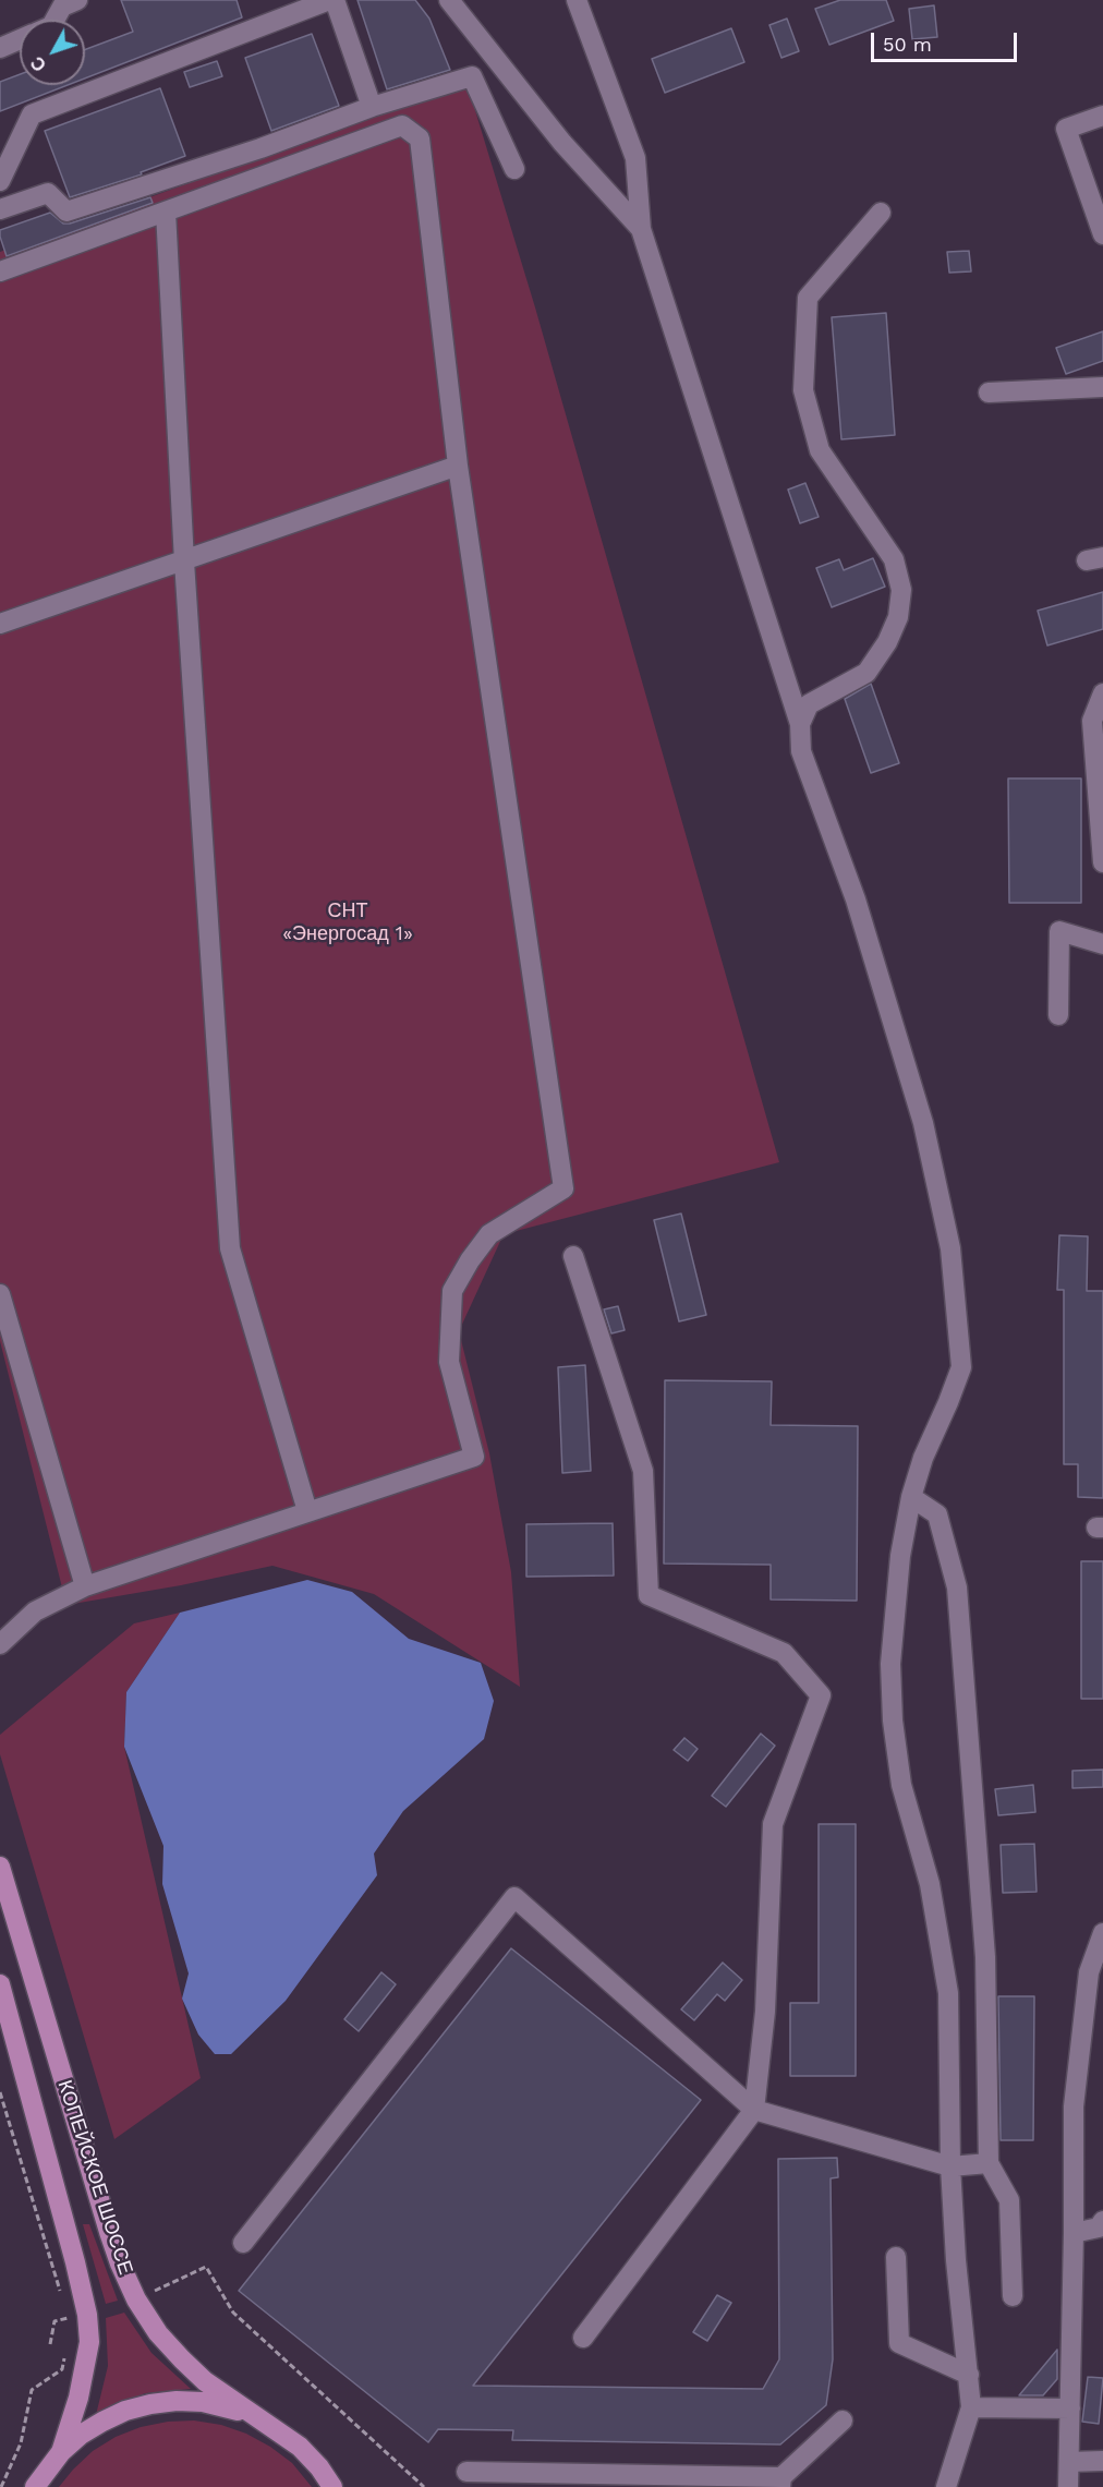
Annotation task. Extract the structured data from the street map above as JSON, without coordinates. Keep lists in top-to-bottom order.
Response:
{
  "streets": {
    "main road": ["КОПЕЙСКОЕ ШОССЕ"]
  },
  "parks": ["СНТ «Энергосад 1»"],
  "scale_bar": "50 m",
  "north": "bottom left"
}
